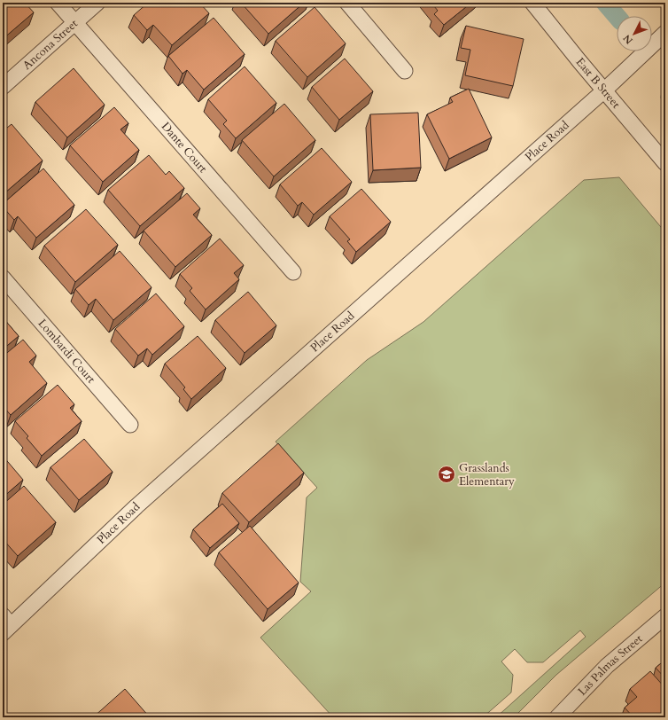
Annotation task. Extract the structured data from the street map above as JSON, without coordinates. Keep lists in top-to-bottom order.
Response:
{
  "streets": {
    "street": [
      "Ancona Street",
      "East B Street",
      "Place Road",
      "Dante Court",
      "Lombardi Court",
      "Las Palmas Street"
    ]
  },
  "crossings": [
    ["Ancona Street", "Dante Court"],
    ["East B Street", "Place Road"]
  ],
  "places": {
    "school or university": ["Grasslands Elementary"]
  },
  "north": "bottom left"
}
